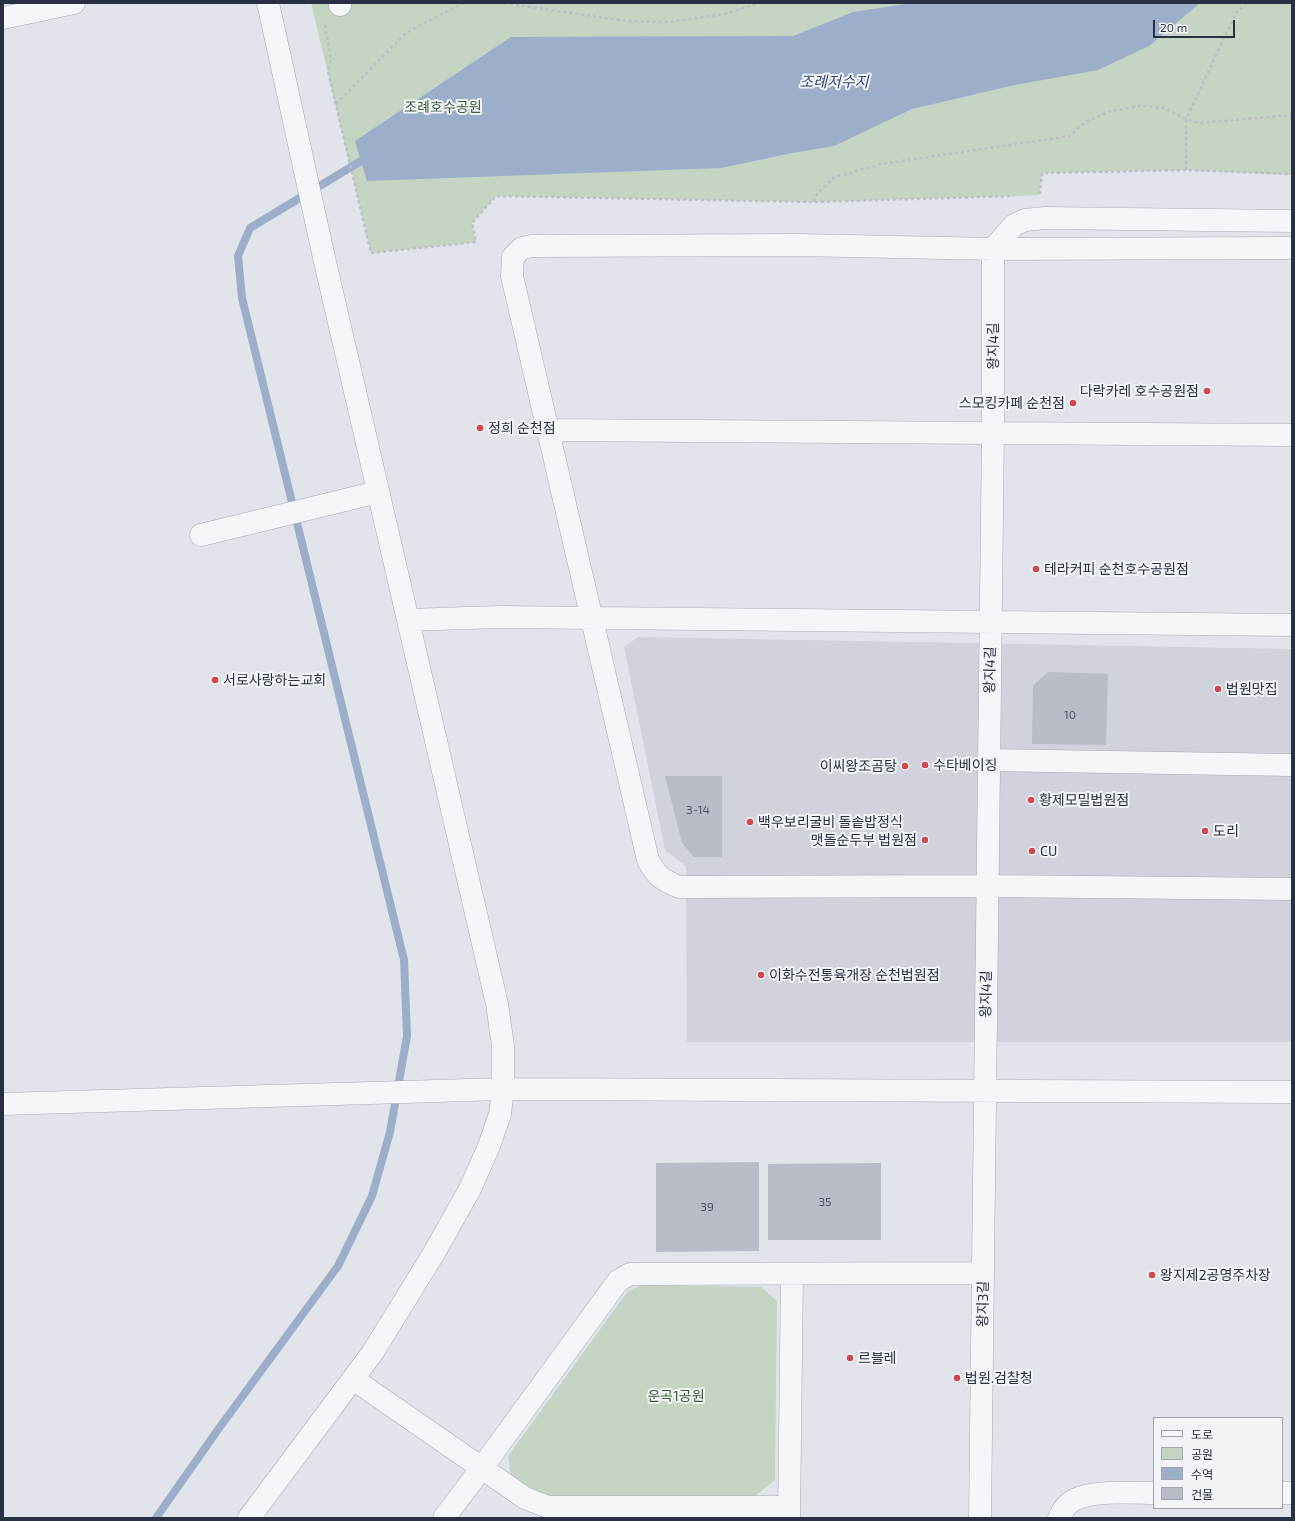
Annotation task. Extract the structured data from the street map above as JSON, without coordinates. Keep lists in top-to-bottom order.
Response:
{
  "streets": {
    "street": ["왕지4길", "왕지3길"]
  },
  "crossings": [
    ["왕지4길", "왕지3길"]
  ],
  "water": ["조례저수지"],
  "parks": ["조례호수공원", "운곡1공원"],
  "places": [
    "다락카레 호수공원점",
    "스모킹카페 순천점",
    "정희 순천점",
    "테라커피 순천호수공원점",
    "서로사랑하는교회",
    "법원맛집",
    "수타베이징",
    "이씨왕조곰탕",
    "황제모밀법원점",
    "백우보리굴비 돌솥밥정식",
    "도리",
    "맷돌순두부 법원점",
    "CU",
    "이화수전통육개장 순천법원점",
    "왕지제2공영주차장",
    "르블레",
    "법원.검찰청"
  ],
  "house_numbers": [
    "10",
    "3-14",
    "35",
    "39"
  ],
  "legend": [
    "도로",
    "공원",
    "수역",
    "건물"
  ],
  "scale_bar": "20 m"
}
